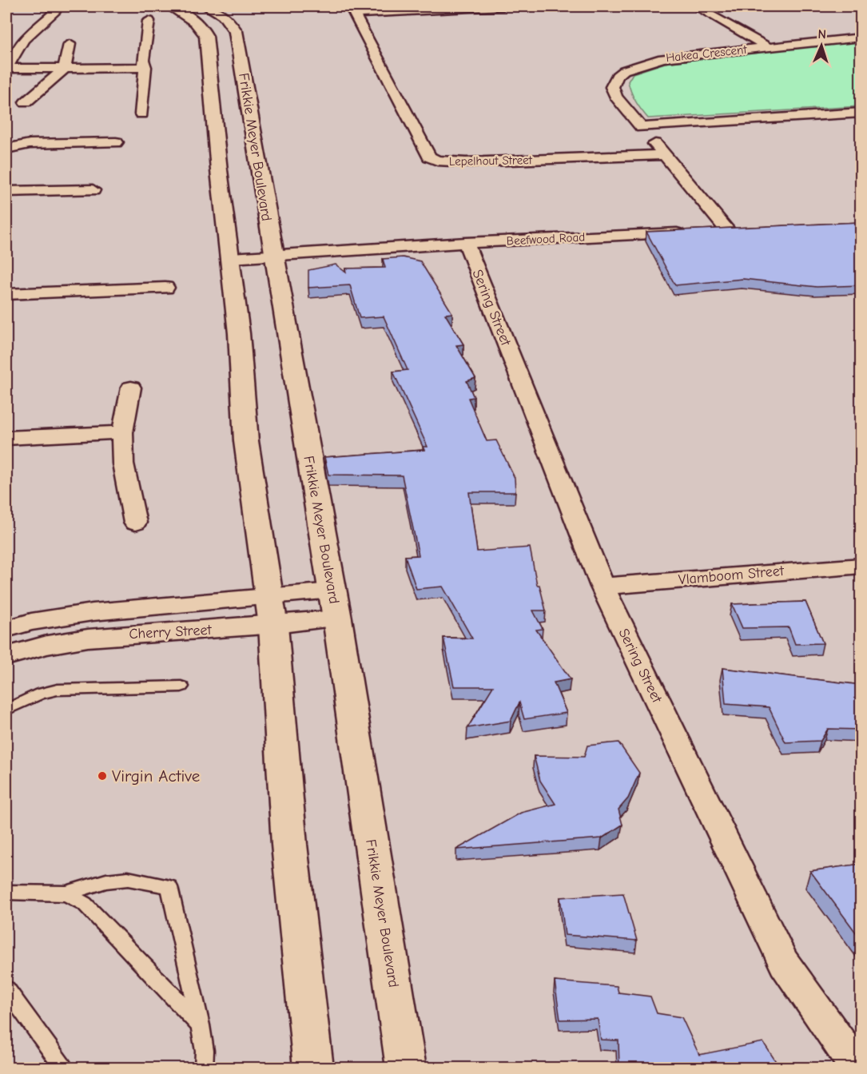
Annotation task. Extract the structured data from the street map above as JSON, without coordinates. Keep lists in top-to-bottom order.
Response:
{
  "streets": {
    "street": [
      "Hakea Crescent",
      "Frikkie Meyer Boulevard",
      "Lepelhout Street",
      "Beefwood Road",
      "Sering Street",
      "Vlamboom Street",
      "Cherry Street"
    ]
  },
  "crossings": [
    ["Hakea Crescent", "Lepelhout Street"],
    ["Frikkie Meyer Boulevard", "Beefwood Road"],
    ["Frikkie Meyer Boulevard", "Cherry Street"],
    ["Beefwood Road", "Sering Street"],
    ["Sering Street", "Vlamboom Street"]
  ],
  "places": ["Virgin Active"],
  "north": "top"
}
